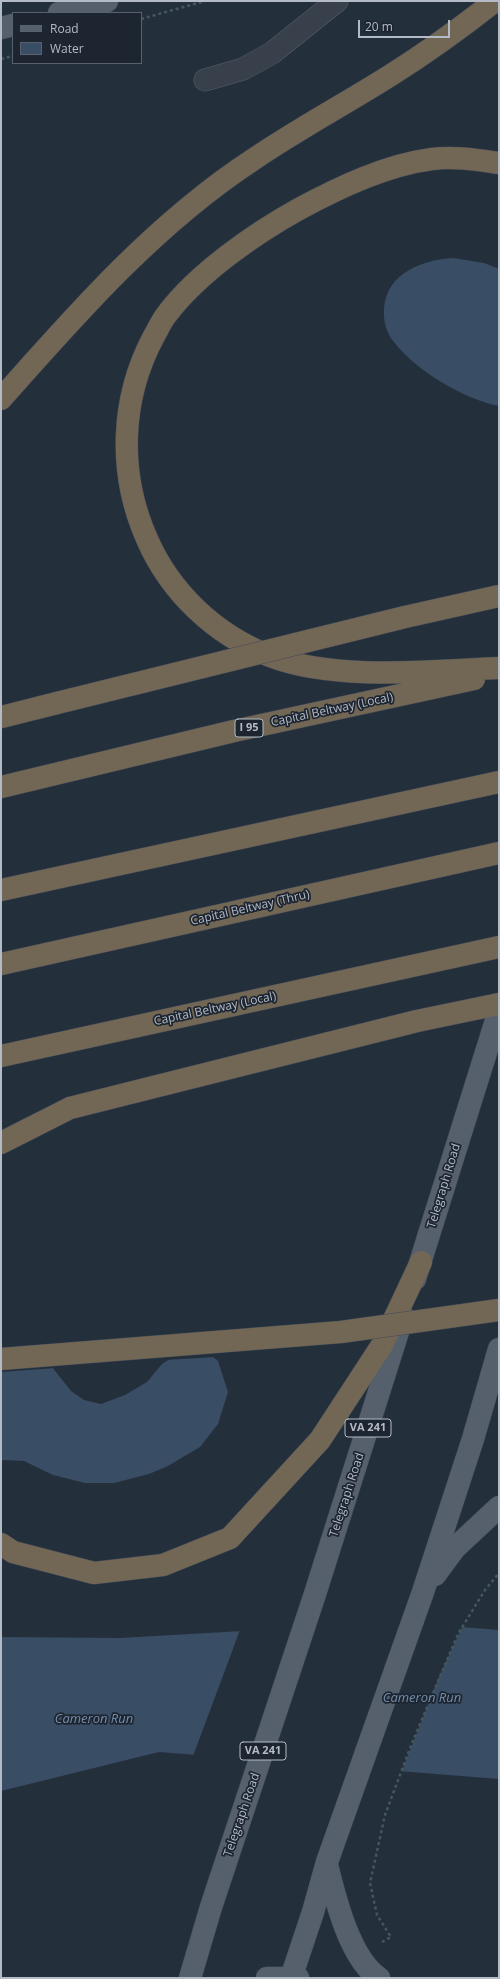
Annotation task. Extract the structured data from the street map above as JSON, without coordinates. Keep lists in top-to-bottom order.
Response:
{
  "streets": {
    "highway": ["Capital Beltway (Local)", "I 95", "Capital Beltway (Thru)"],
    "main road": ["Telegraph Road", "VA 241"]
  },
  "water": ["Cameron Run"],
  "legend": ["Road", "Water"],
  "scale_bar": "20 m"
}
